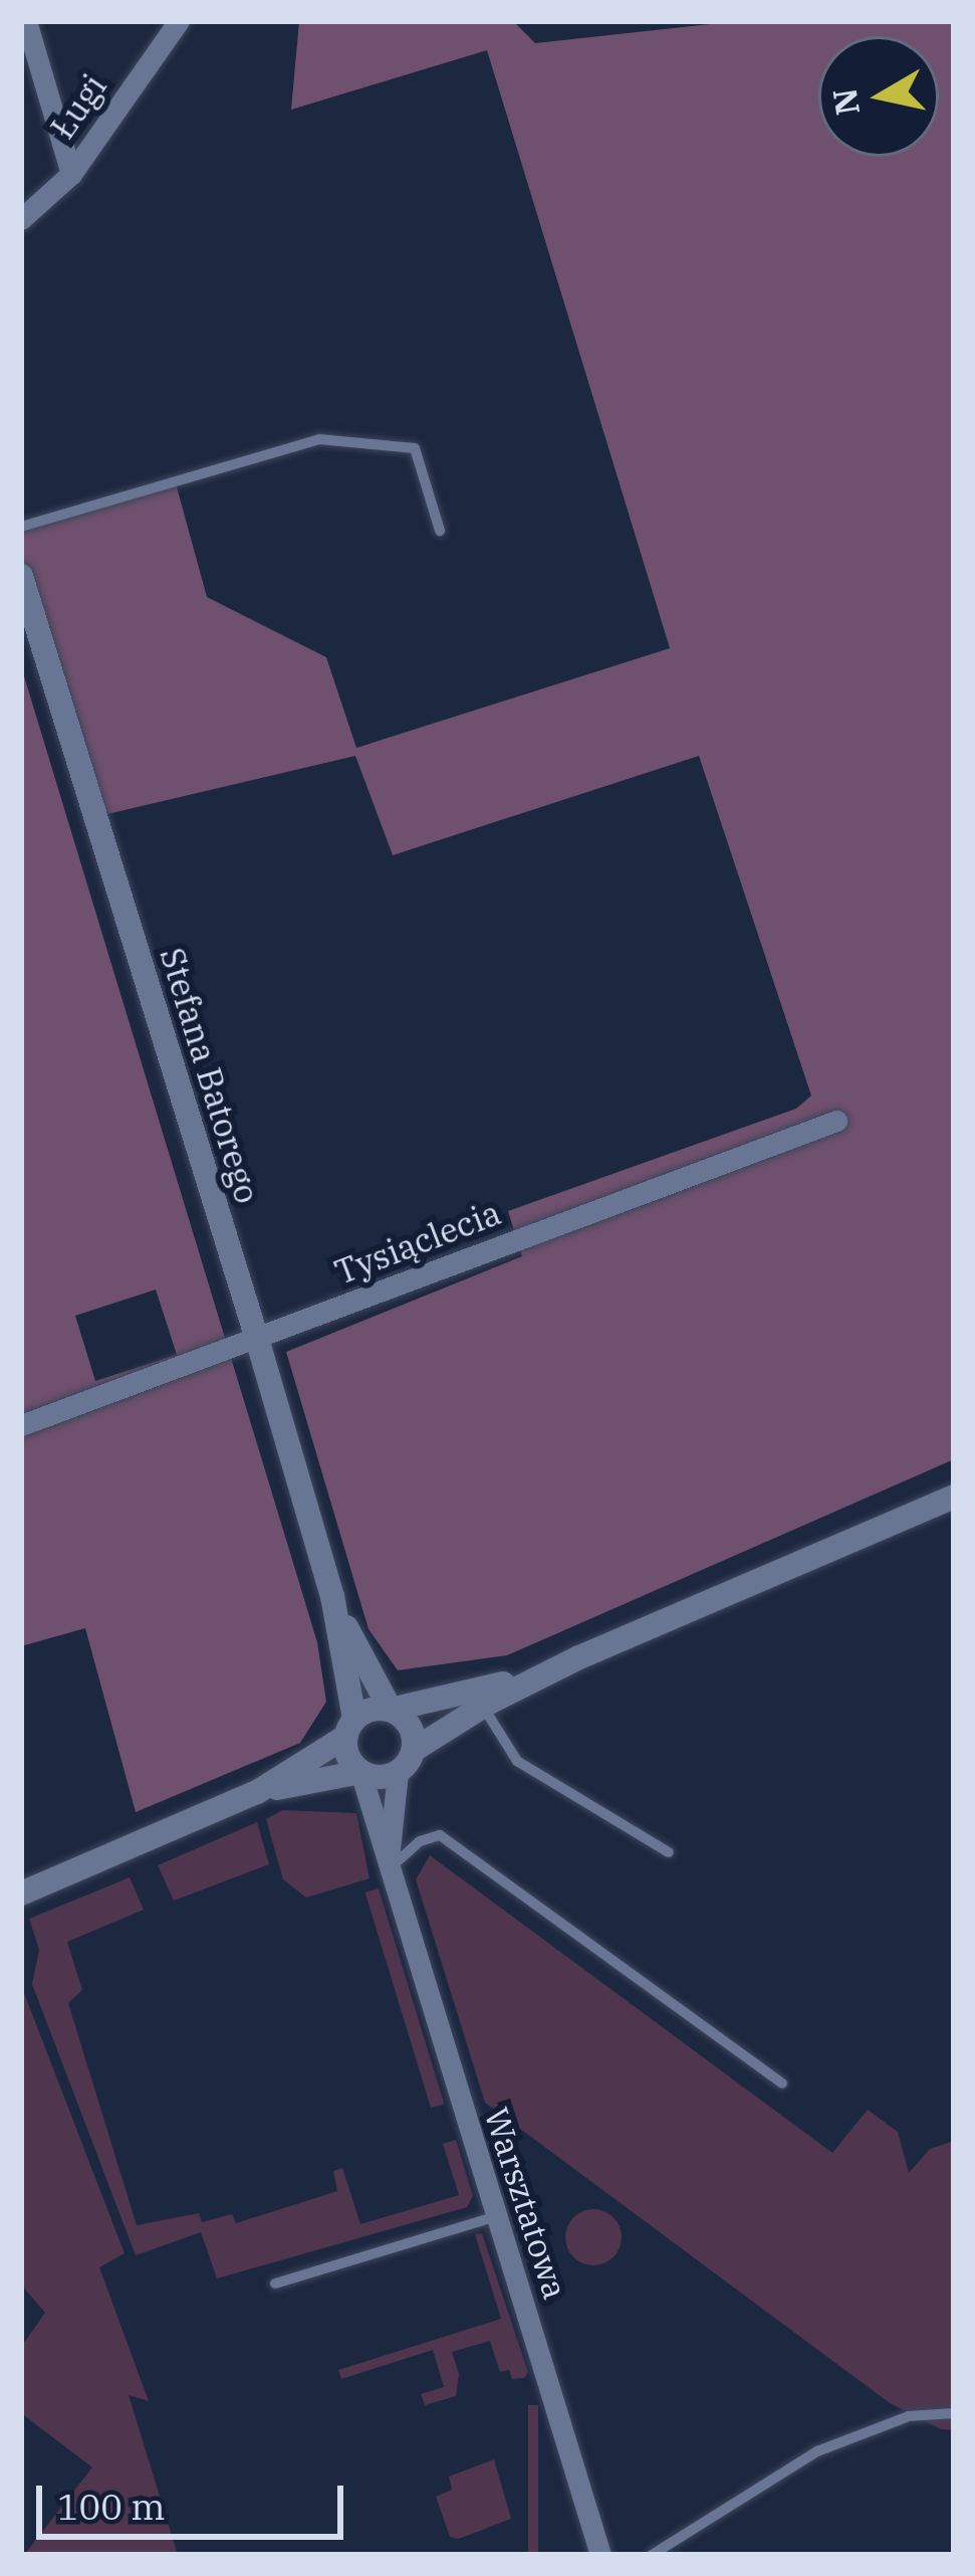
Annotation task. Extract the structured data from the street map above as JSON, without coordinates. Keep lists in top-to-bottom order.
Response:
{
  "streets": {
    "street": [
      "Ługi",
      "Stefana Batorego",
      "Tysiąclecia",
      "Warsztatowa"
    ]
  },
  "crossings": [
    ["Stefana Batorego", "Tysiąclecia"],
    ["Stefana Batorego", "Warsztatowa"]
  ],
  "scale_bar": "100 m",
  "north": "left"
}
